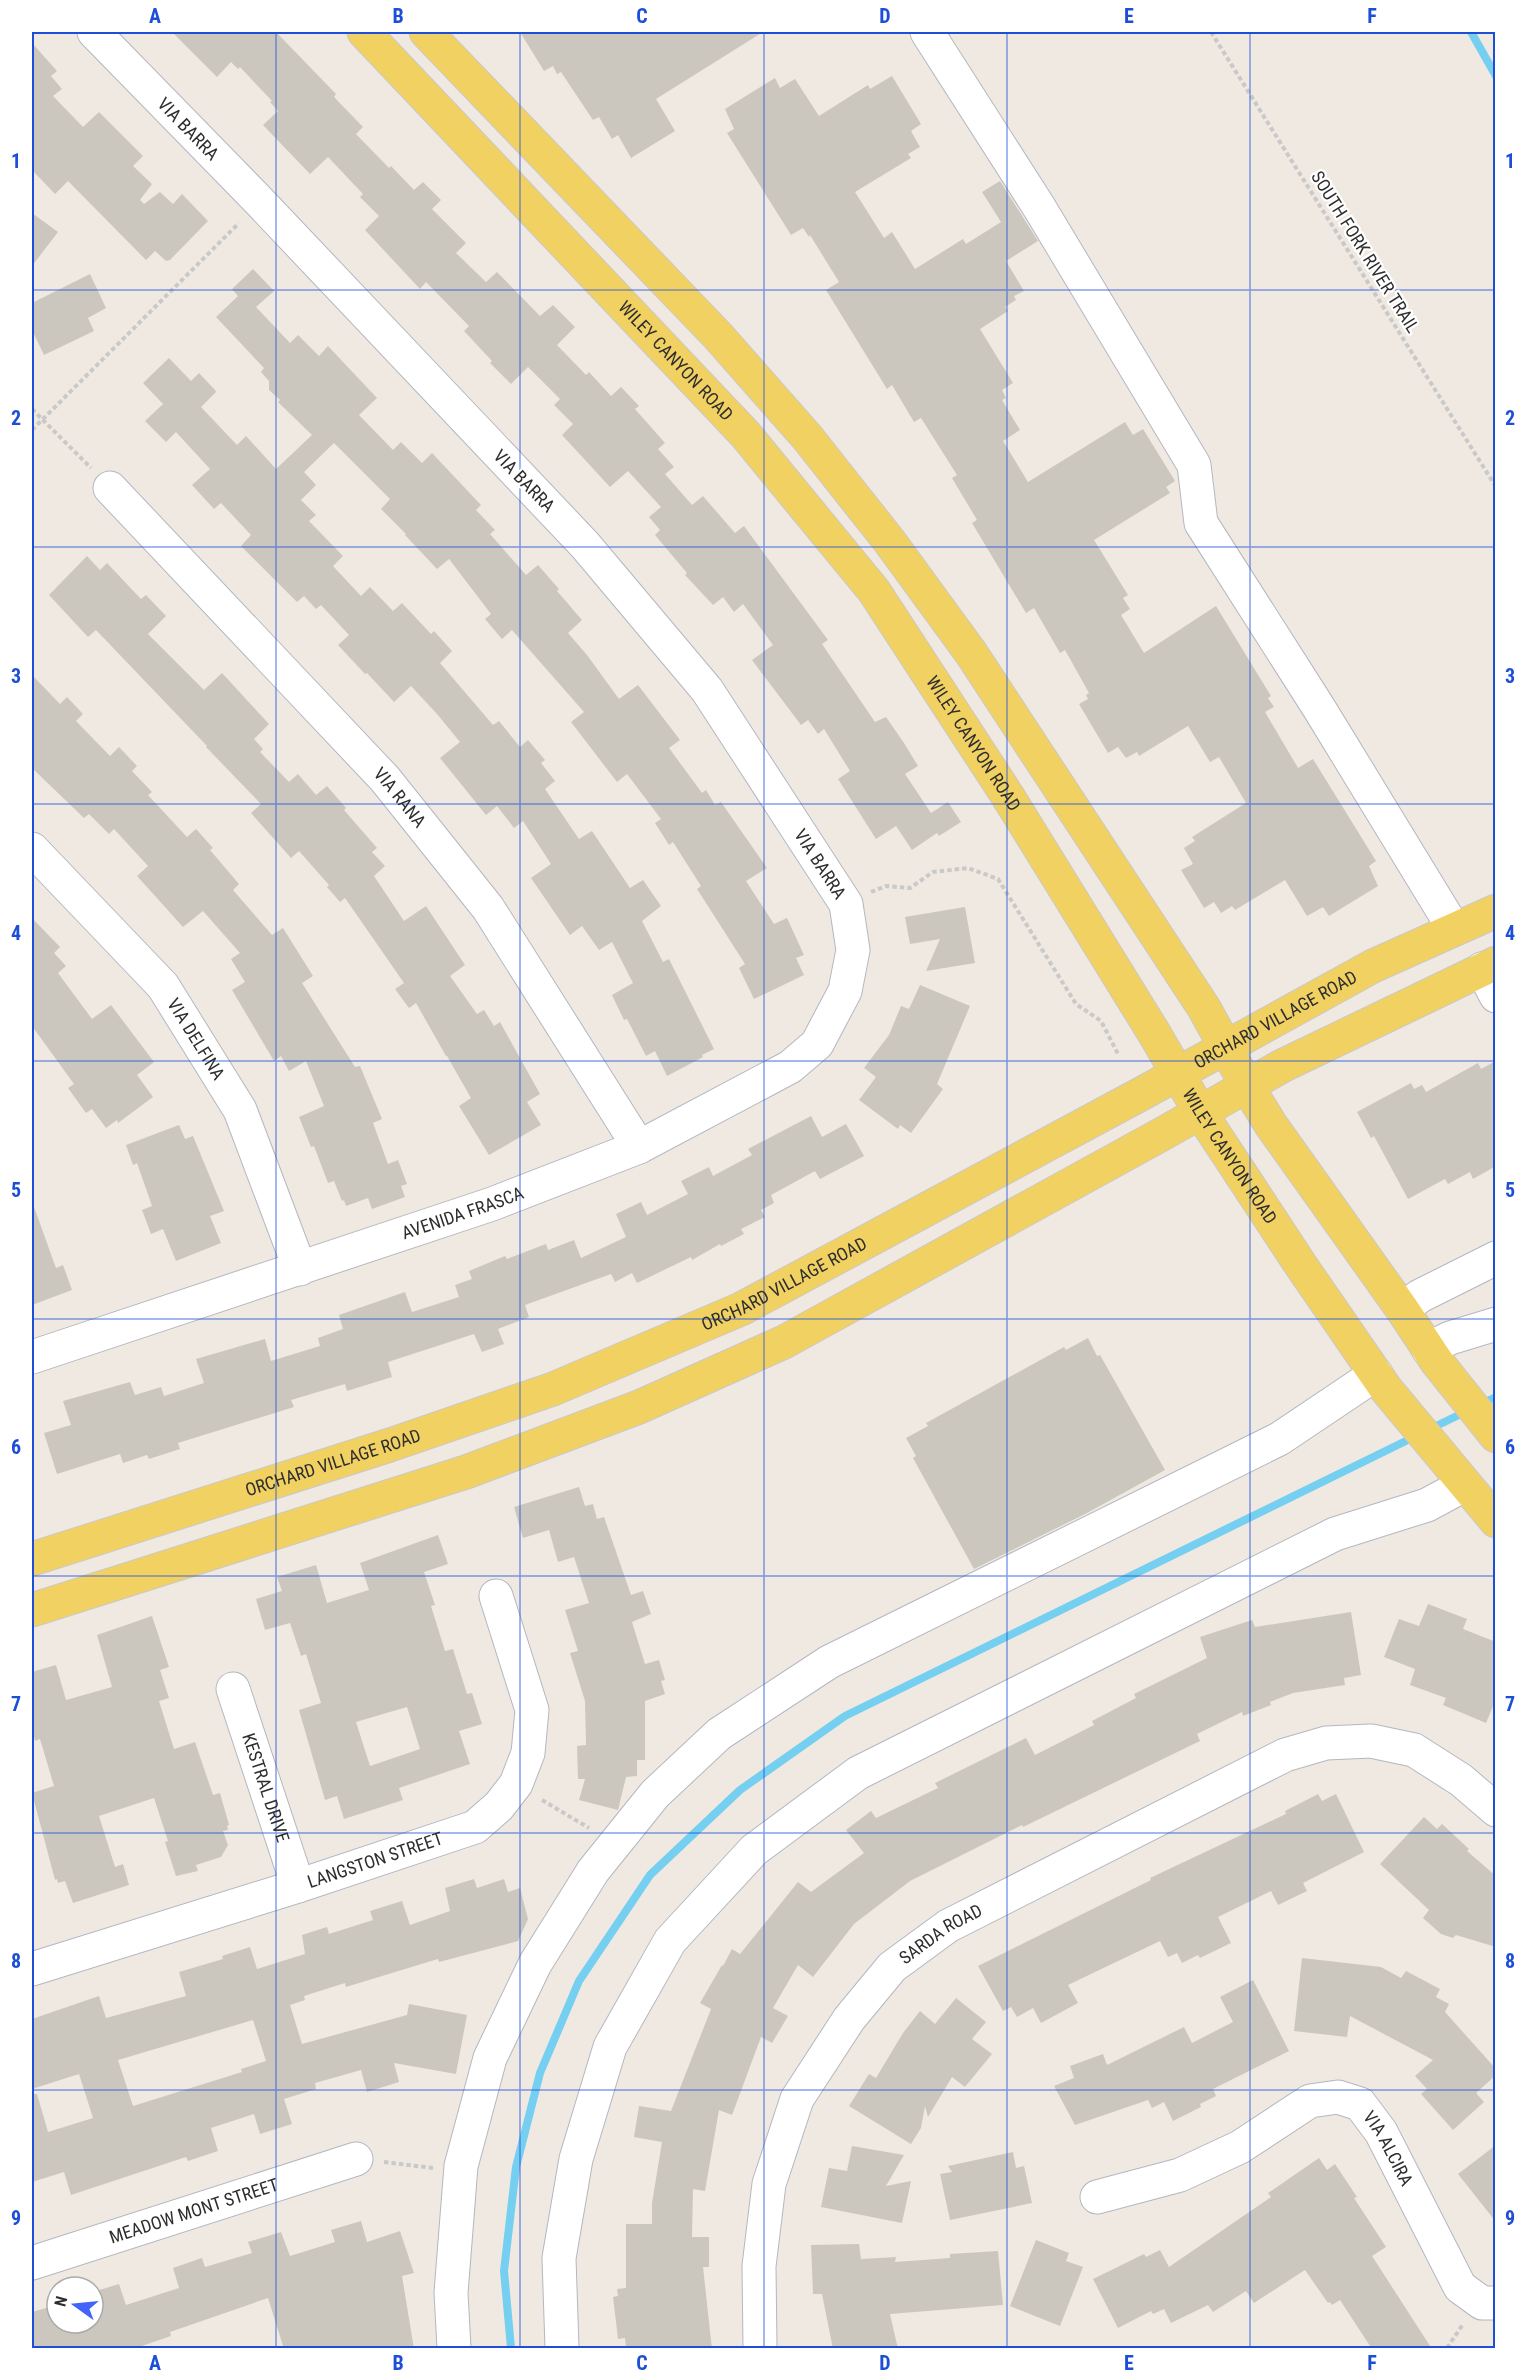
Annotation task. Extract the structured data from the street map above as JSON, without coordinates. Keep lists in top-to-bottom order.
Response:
{
  "streets": {
    "main road": ["WILEY CANYON ROAD", "ORCHARD VILLAGE ROAD"],
    "street": [
      "VIA BARRA",
      "VIA RANA",
      "VIA DELFINA",
      "AVENIDA FRASCA",
      "KESTRAL DRIVE",
      "LANGSTON STREET",
      "SARDA ROAD",
      "VIA ALCIRA",
      "MEADOW MONT STREET"
    ],
    "path": ["SOUTH FORK RIVER TRAIL"]
  },
  "crossings": [
    ["VIA BARRA", "AVENIDA FRASCA"],
    ["WILEY CANYON ROAD", "ORCHARD VILLAGE ROAD"],
    ["VIA RANA", "AVENIDA FRASCA"],
    ["VIA DELFINA", "AVENIDA FRASCA"],
    ["KESTRAL DRIVE", "LANGSTON STREET"]
  ],
  "north": "left",
  "grid": {
    "columns": [
      "A",
      "B",
      "C",
      "D",
      "E",
      "F"
    ],
    "rows": [
      "1",
      "2",
      "3",
      "4",
      "5",
      "6",
      "7",
      "8",
      "9"
    ]
  }
}
